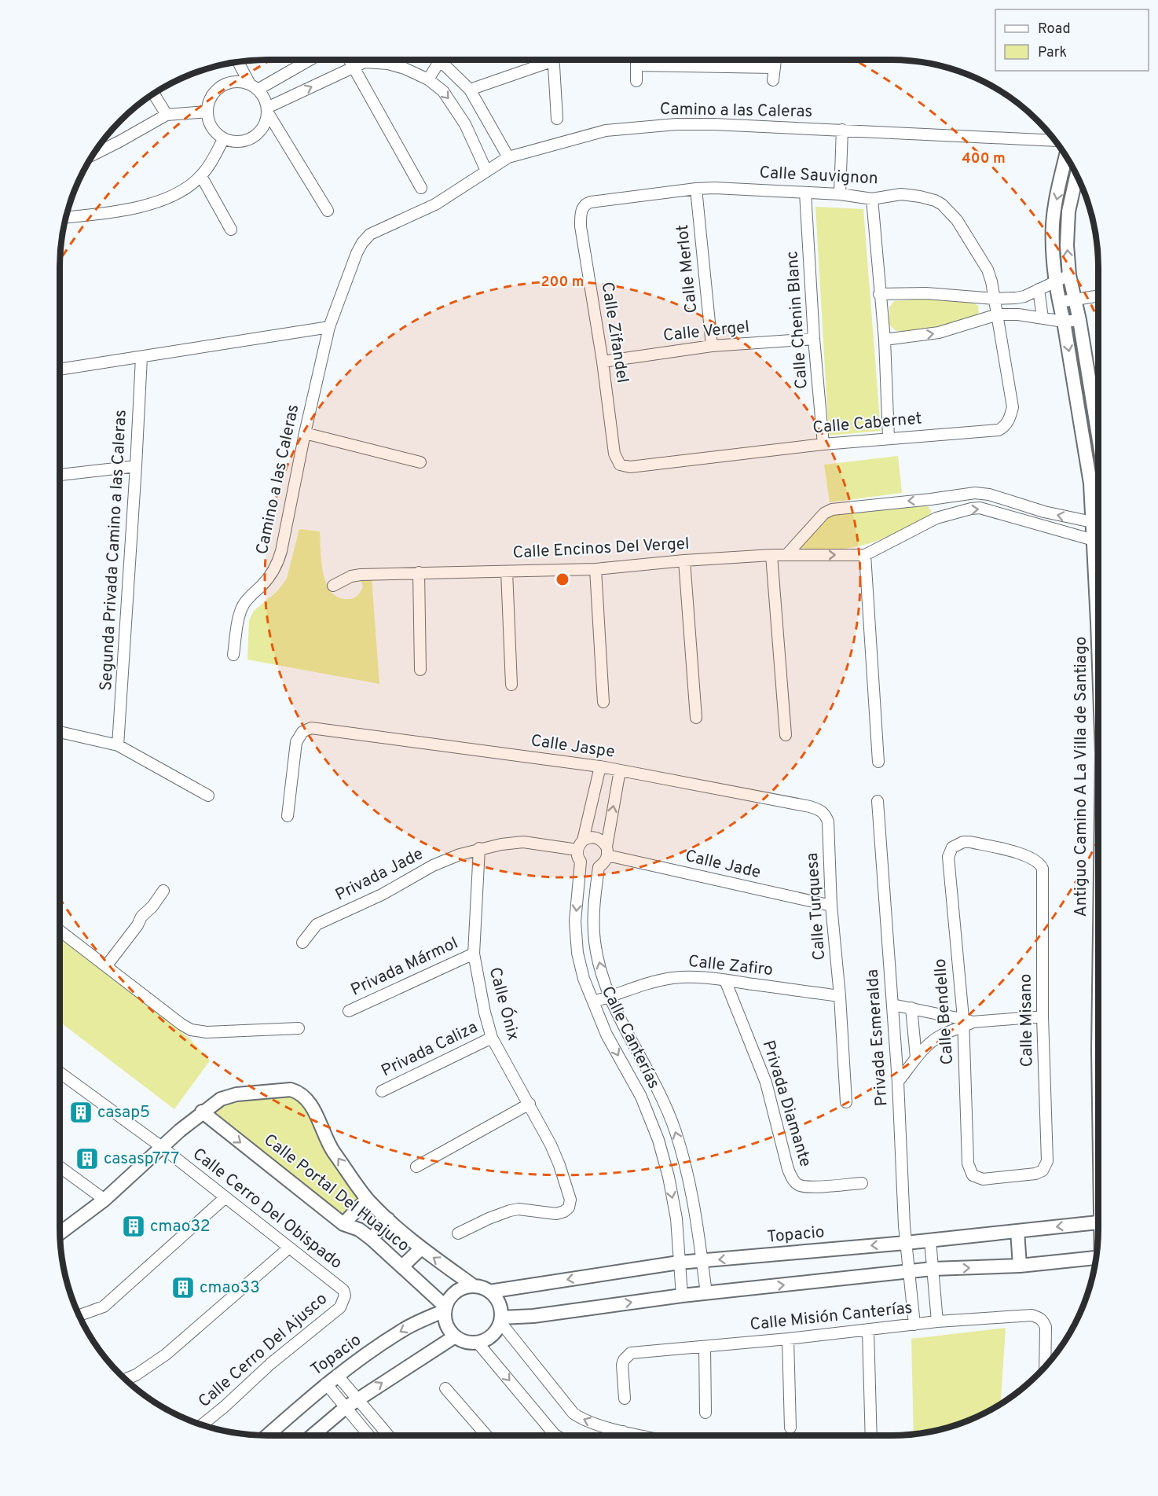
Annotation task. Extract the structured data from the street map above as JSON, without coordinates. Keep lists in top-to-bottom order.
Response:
{
  "streets": {
    "street": [
      "Camino a las Caleras",
      "Calle Sauvignon",
      "Calle Merlot",
      "Calle Chenin Blanc",
      "Calle Vergel",
      "Calle Zifandel",
      "Calle Cabernet",
      "Calle Encinos Del Vergel",
      "Segunda Privada Camino a las Caleras",
      "Calle Jaspe",
      "Antiguo Camino A La Villa de Santiago",
      "Calle Jade",
      "Privada Jade",
      "Calle Turquesa",
      "Calle Zafiro",
      "Privada Mármol",
      "Calle Ónix",
      "Calle Bendello",
      "Calle Misano",
      "Calle Canterías",
      "Privada Esmeralda",
      "Privada Caliza",
      "Privada Diamante",
      "Calle Portal Del Huajuco",
      "Calle Cerro Del Obispado",
      "Topacio",
      "Calle Misión Canterías",
      "Calle Cerro Del Ajusco"
    ]
  },
  "crossings": [
    ["Calle Sauvignon", "Calle Merlot"],
    ["Calle Sauvignon", "Calle Chenin Blanc"],
    ["Calle Sauvignon", "Calle Zifandel"],
    ["Calle Sauvignon", "Calle Cabernet"],
    ["Calle Merlot", "Calle Vergel"],
    ["Calle Chenin Blanc", "Calle Vergel"],
    ["Calle Chenin Blanc", "Calle Cabernet"],
    ["Calle Vergel", "Calle Zifandel"],
    ["Calle Zifandel", "Calle Cabernet"],
    ["Calle Jaspe", "Calle Turquesa"],
    ["Calle Jaspe", "Calle Canterías"],
    ["Calle Jade", "Privada Jade"],
    ["Calle Jade", "Calle Turquesa"],
    ["Calle Jade", "Calle Ónix"],
    ["Calle Jade", "Calle Canterías"],
    ["Privada Jade", "Calle Ónix"],
    ["Calle Turquesa", "Calle Zafiro"],
    ["Calle Zafiro", "Calle Canterías"],
    ["Calle Zafiro", "Privada Diamante"],
    ["Privada Mármol", "Calle Ónix"],
    ["Calle Ónix", "Privada Caliza"],
    ["Calle Bendello", "Calle Misano"],
    ["Calle Canterías", "Topacio"],
    ["Privada Esmeralda", "Topacio"],
    ["Privada Esmeralda", "Calle Misión Canterías"],
    ["Calle Portal Del Huajuco", "Calle Cerro Del Obispado"],
    ["Calle Portal Del Huajuco", "Topacio"],
    ["Calle Cerro Del Obispado", "Calle Cerro Del Ajusco"]
  ],
  "places": {
    "building": [
      "casap5",
      "casasp777",
      "cmao32",
      "cmao33"
    ]
  },
  "legend": ["Road", "Park"],
  "rings": ["400 m", "200 m"]
}
